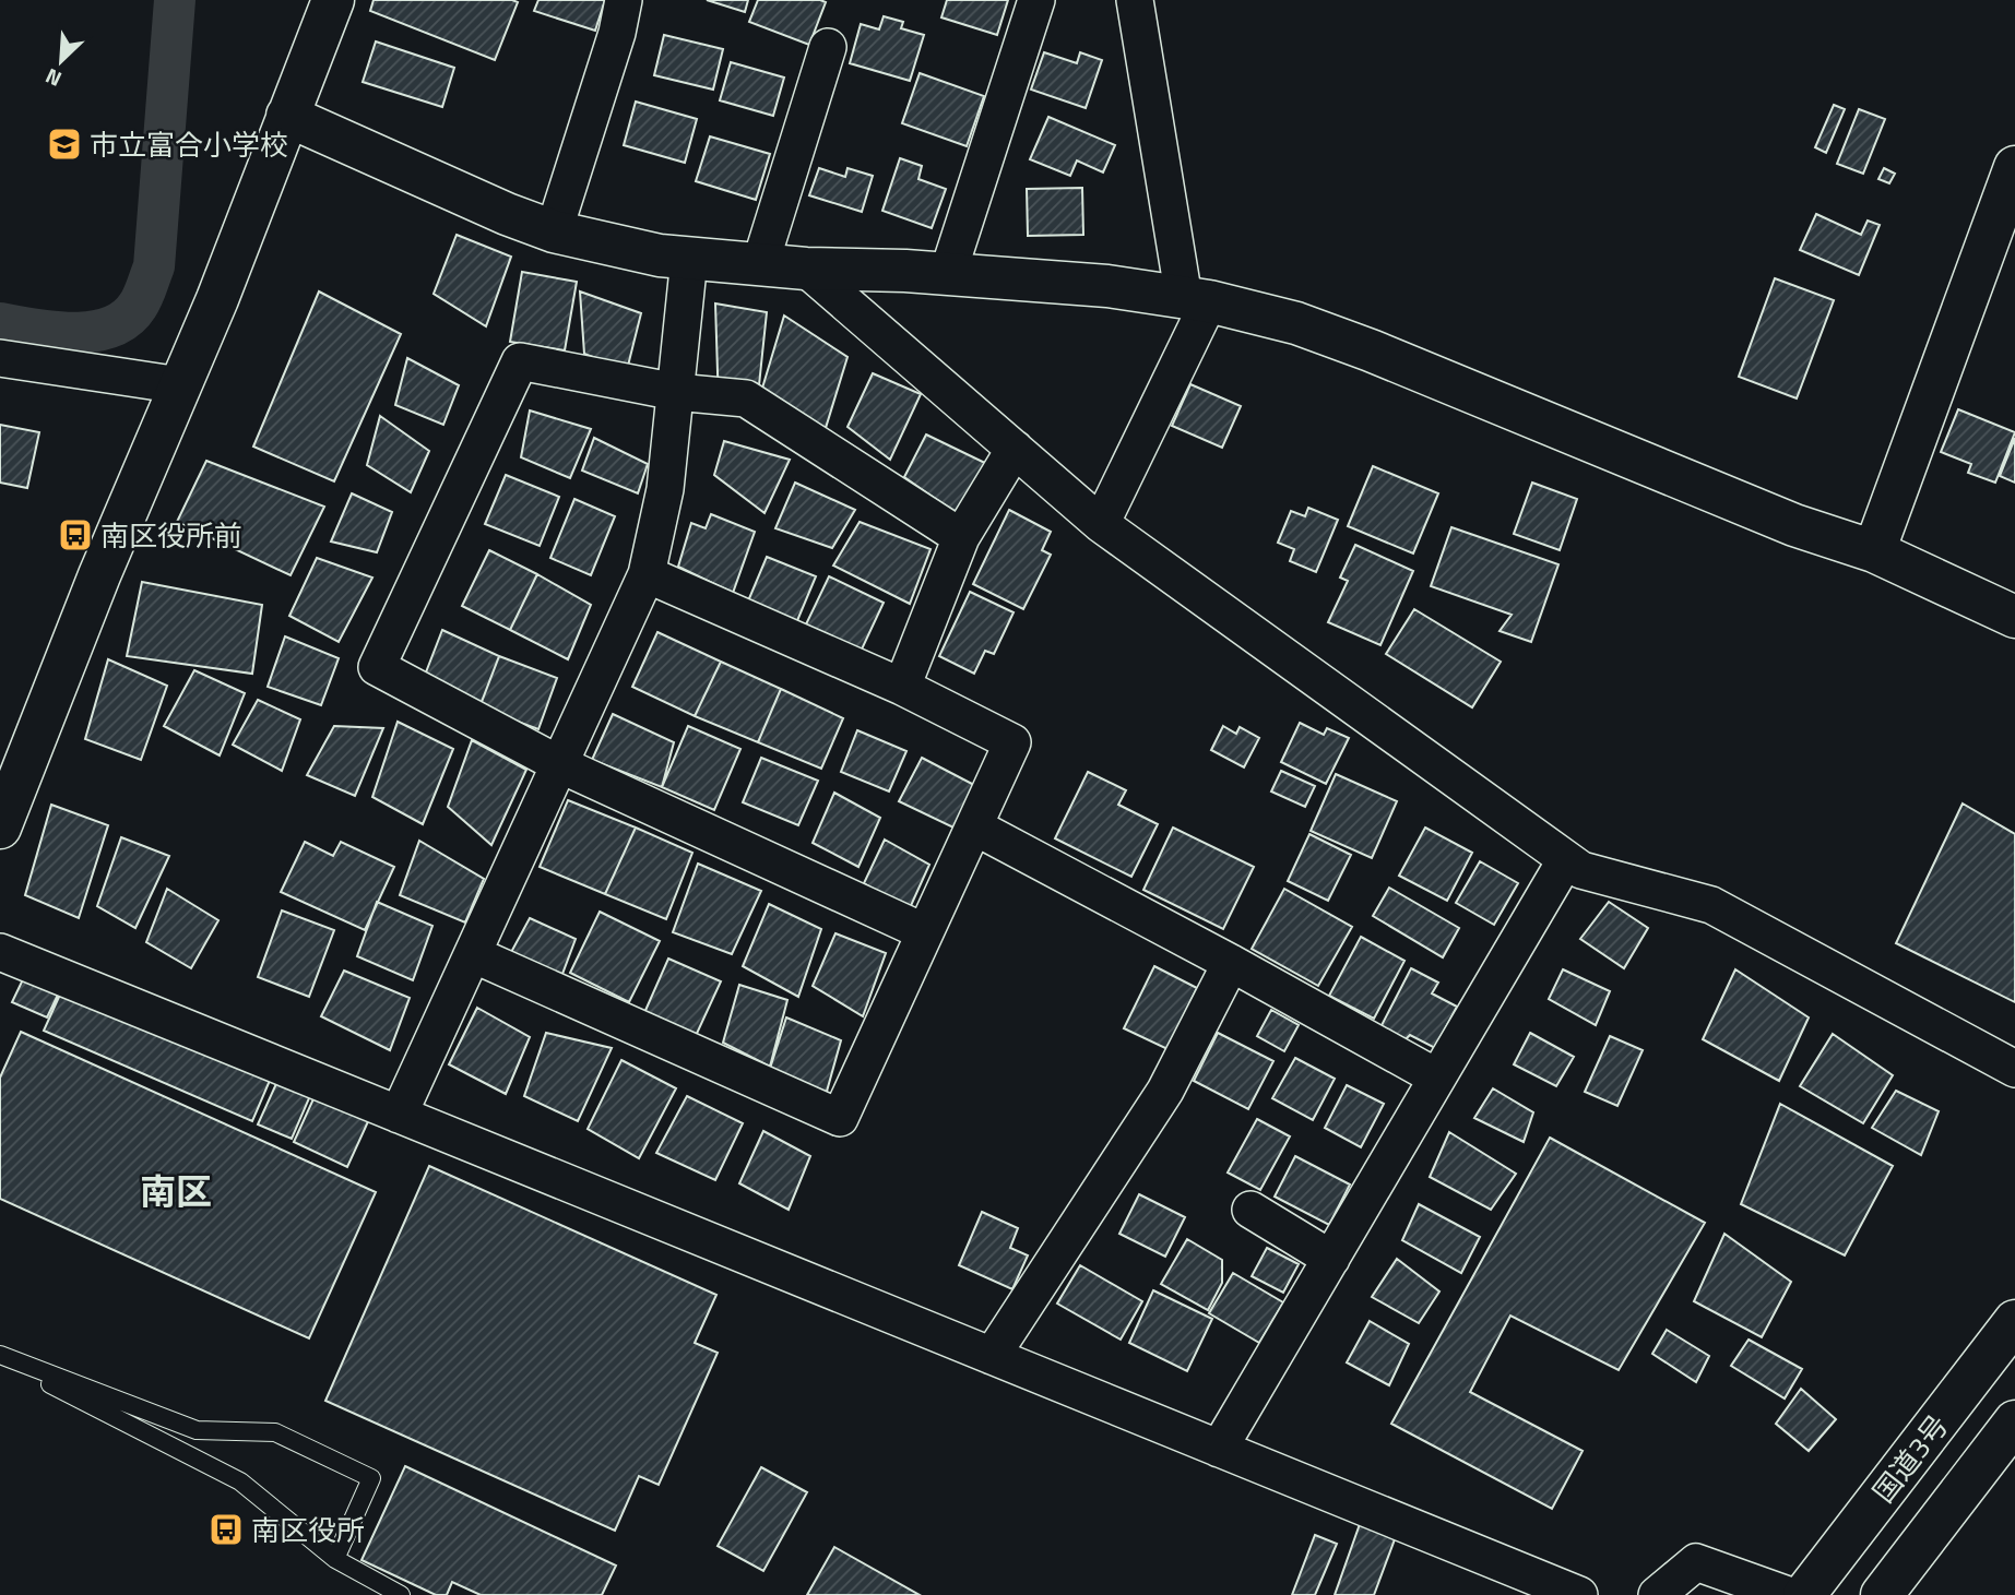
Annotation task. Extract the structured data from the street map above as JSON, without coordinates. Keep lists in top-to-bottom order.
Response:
{
  "streets": {
    "main road": ["国道3号"]
  },
  "districts": ["南区"],
  "places": {
    "school or university": ["市立富合小学校"],
    "bus stop": ["南区役所前", "南区役所"]
  },
  "north": "bottom left"
}
